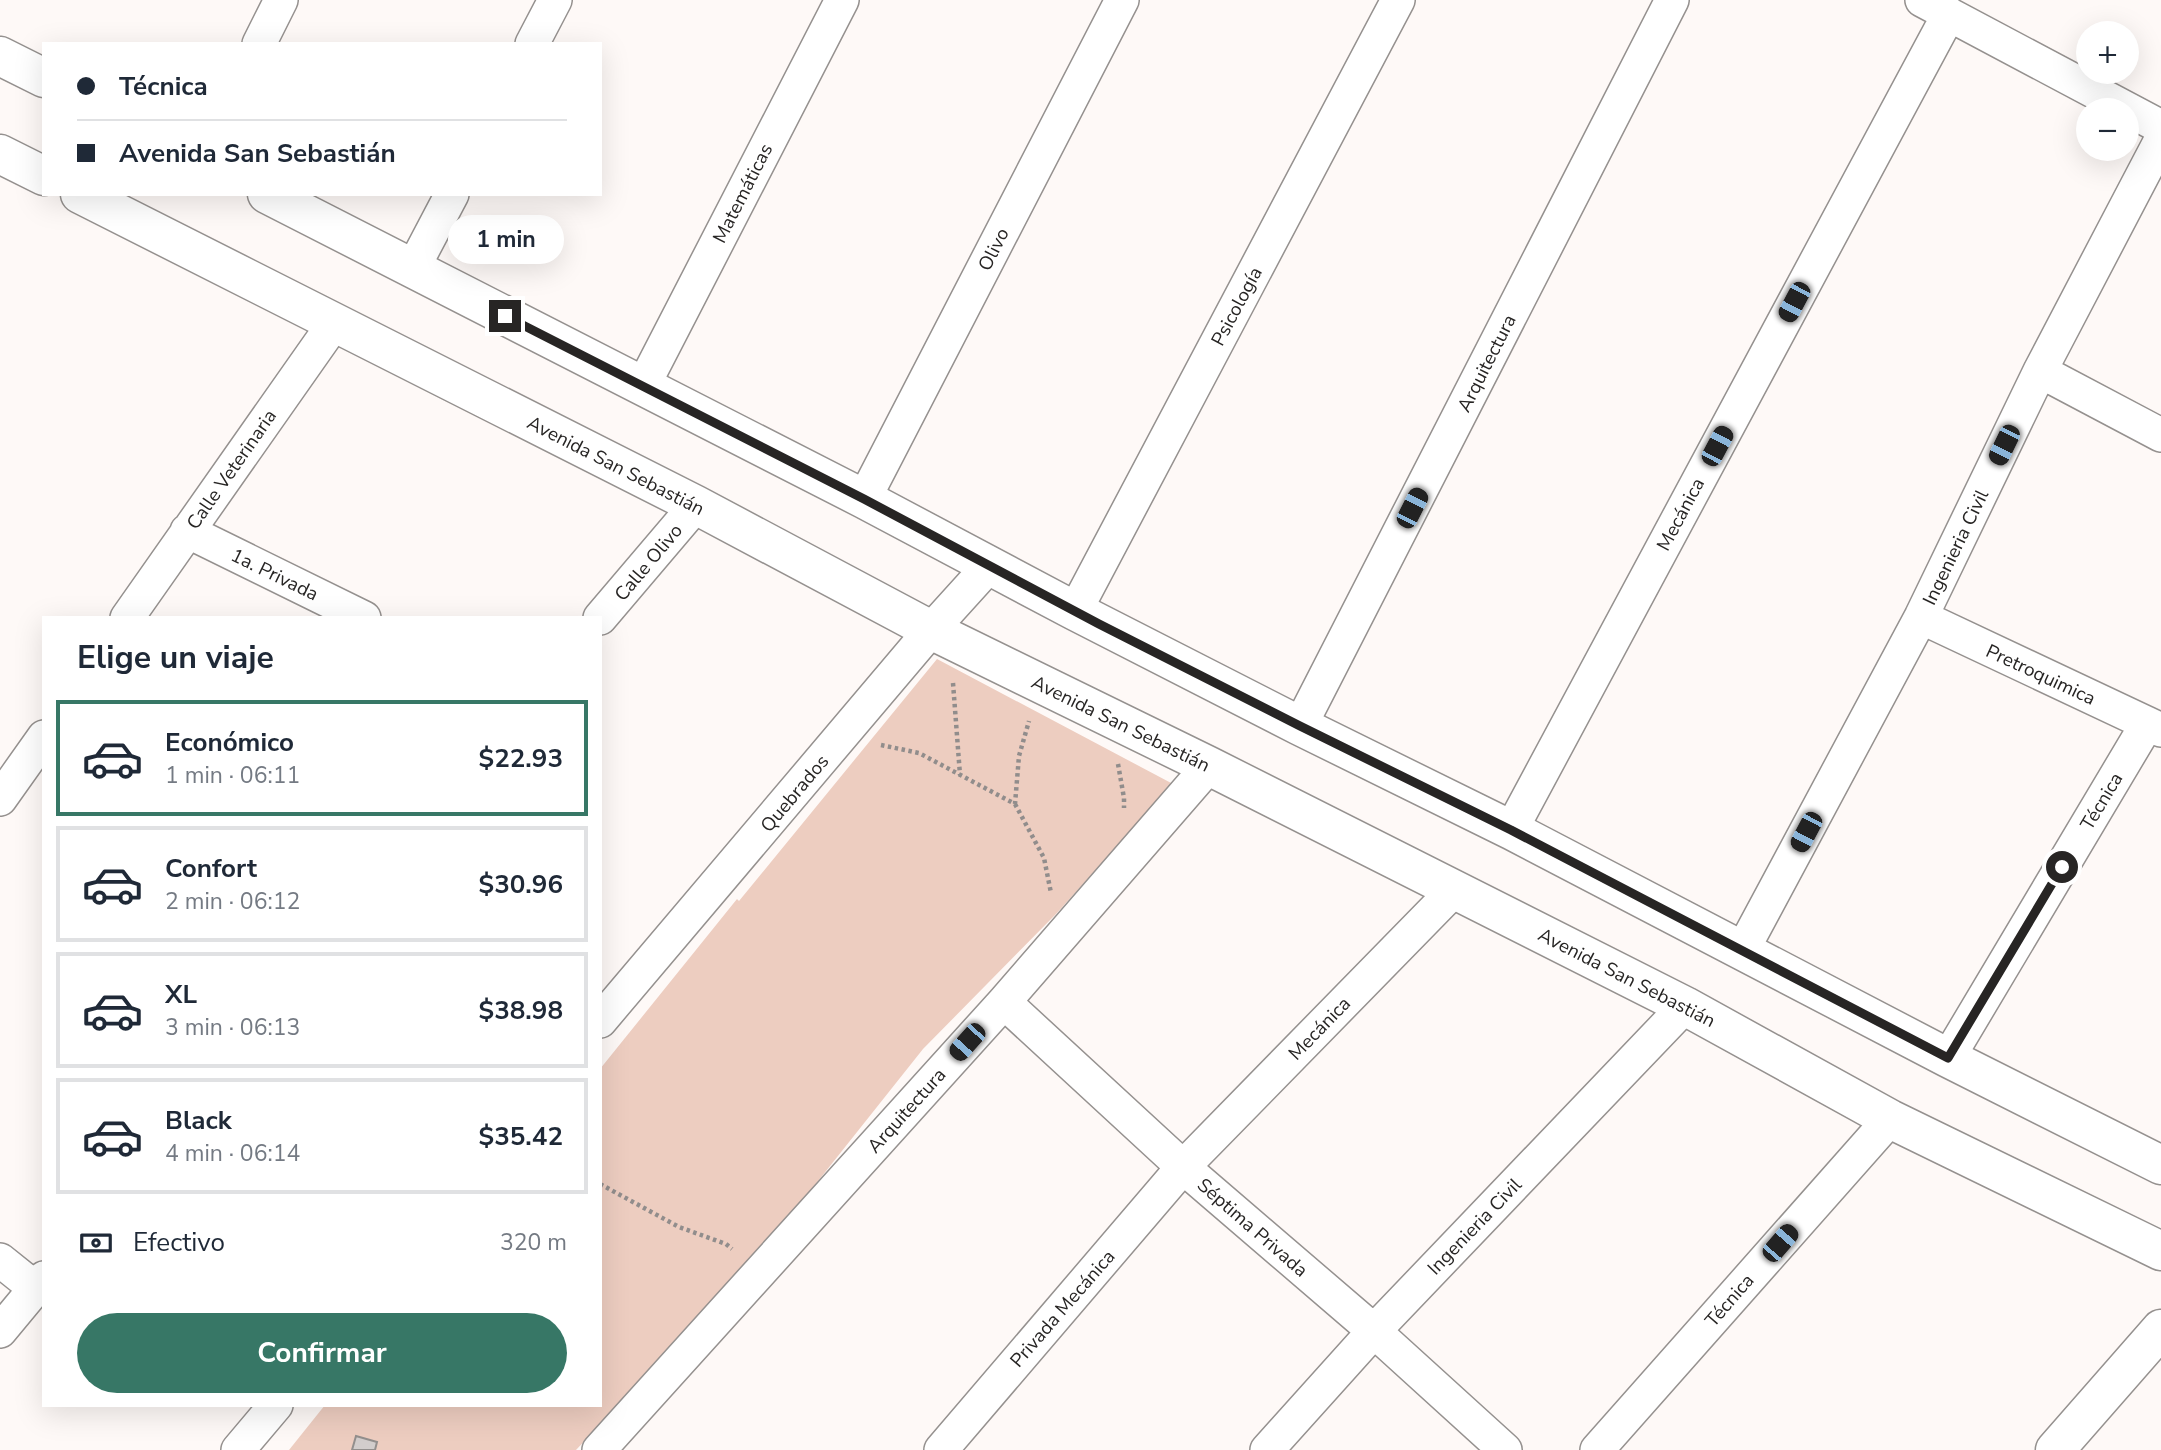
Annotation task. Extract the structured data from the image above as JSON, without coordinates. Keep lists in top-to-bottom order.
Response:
{
  "streets": {
    "main road": ["Avenida San Sebastián"],
    "street": [
      "Matemáticas",
      "Olivo",
      "Psicología",
      "Arquitectura",
      "Calle Veterinaria",
      "Mecánica",
      "Ingenieria Civil",
      "Calle Olivo",
      "1a. Privada",
      "Pretroquimica",
      "Quebrados",
      "Técnica",
      "Séptima Privada",
      "Privada Mecánica"
    ]
  },
  "crossings": [
    ["Arquitectura", "Avenida San Sebastián"],
    ["Arquitectura", "Séptima Privada"],
    ["Avenida San Sebastián", "Calle Veterinaria"],
    ["Avenida San Sebastián", "Mecánica"],
    ["Avenida San Sebastián", "Ingenieria Civil"],
    ["Avenida San Sebastián", "Calle Olivo"],
    ["Avenida San Sebastián", "Quebrados"],
    ["Avenida San Sebastián", "Técnica"],
    ["Calle Veterinaria", "1a. Privada"],
    ["Mecánica", "Séptima Privada"],
    ["Mecánica", "Privada Mecánica"],
    ["Ingenieria Civil", "Pretroquimica"],
    ["Ingenieria Civil", "Séptima Privada"],
    ["Pretroquimica", "Técnica"],
    ["Séptima Privada", "Privada Mecánica"]
  ],
  "page": {
    "map_buttons": ["+", "−"],
    "banner": ["Técnica", "Avenida San Sebastián"],
    "bubble": "1 min",
    "heading": "Elige un viaje",
    "list": [
      {
        "name": "Económico",
        "note": "1 min · 06:11",
        "value": "$22.93"
      },
      {
        "name": "Confort",
        "note": "2 min · 06:12",
        "value": "$30.96"
      },
      {
        "name": "XL",
        "note": "3 min · 06:13",
        "value": "$38.98"
      },
      {
        "name": "Black",
        "note": "4 min · 06:14",
        "value": "$35.42"
      }
    ],
    "pay": ["Efectivo", "320 m"],
    "buttons": "Confirmar"
  }
}
